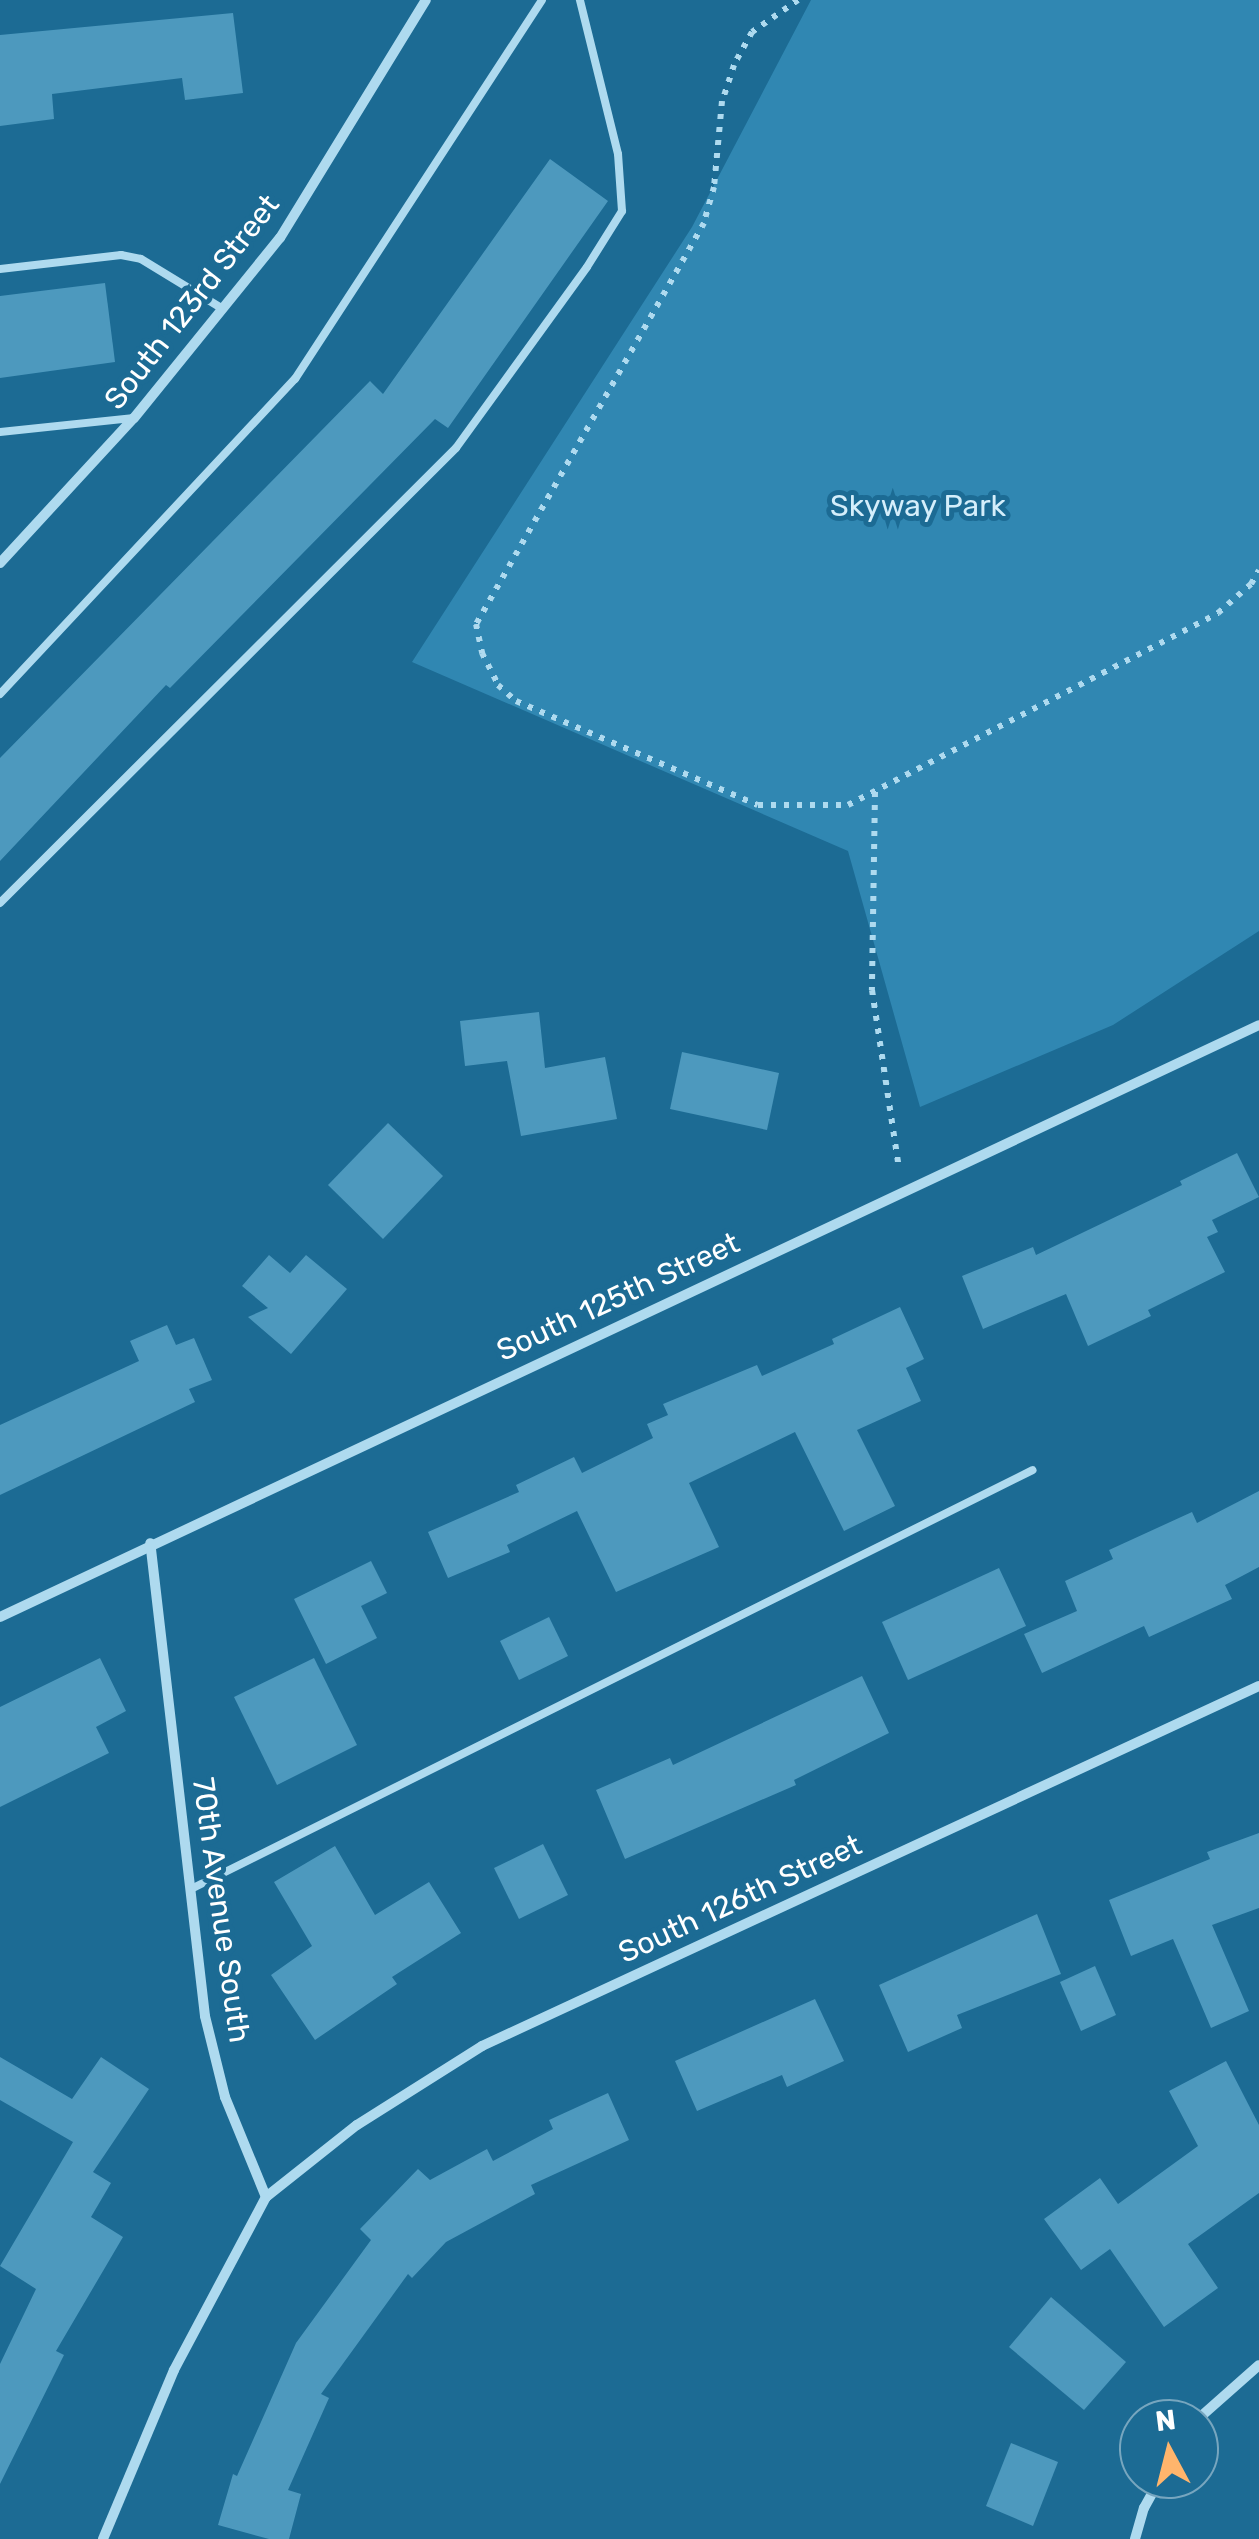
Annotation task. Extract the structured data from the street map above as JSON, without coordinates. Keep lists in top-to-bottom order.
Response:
{
  "streets": {
    "street": [
      "South 123rd Street",
      "South 125th Street",
      "South 126th Street",
      "70th Avenue South"
    ]
  },
  "crossings": [
    ["South 125th Street", "70th Avenue South"],
    ["South 126th Street", "70th Avenue South"]
  ],
  "parks": ["Skyway Park"],
  "north": "top"
}
